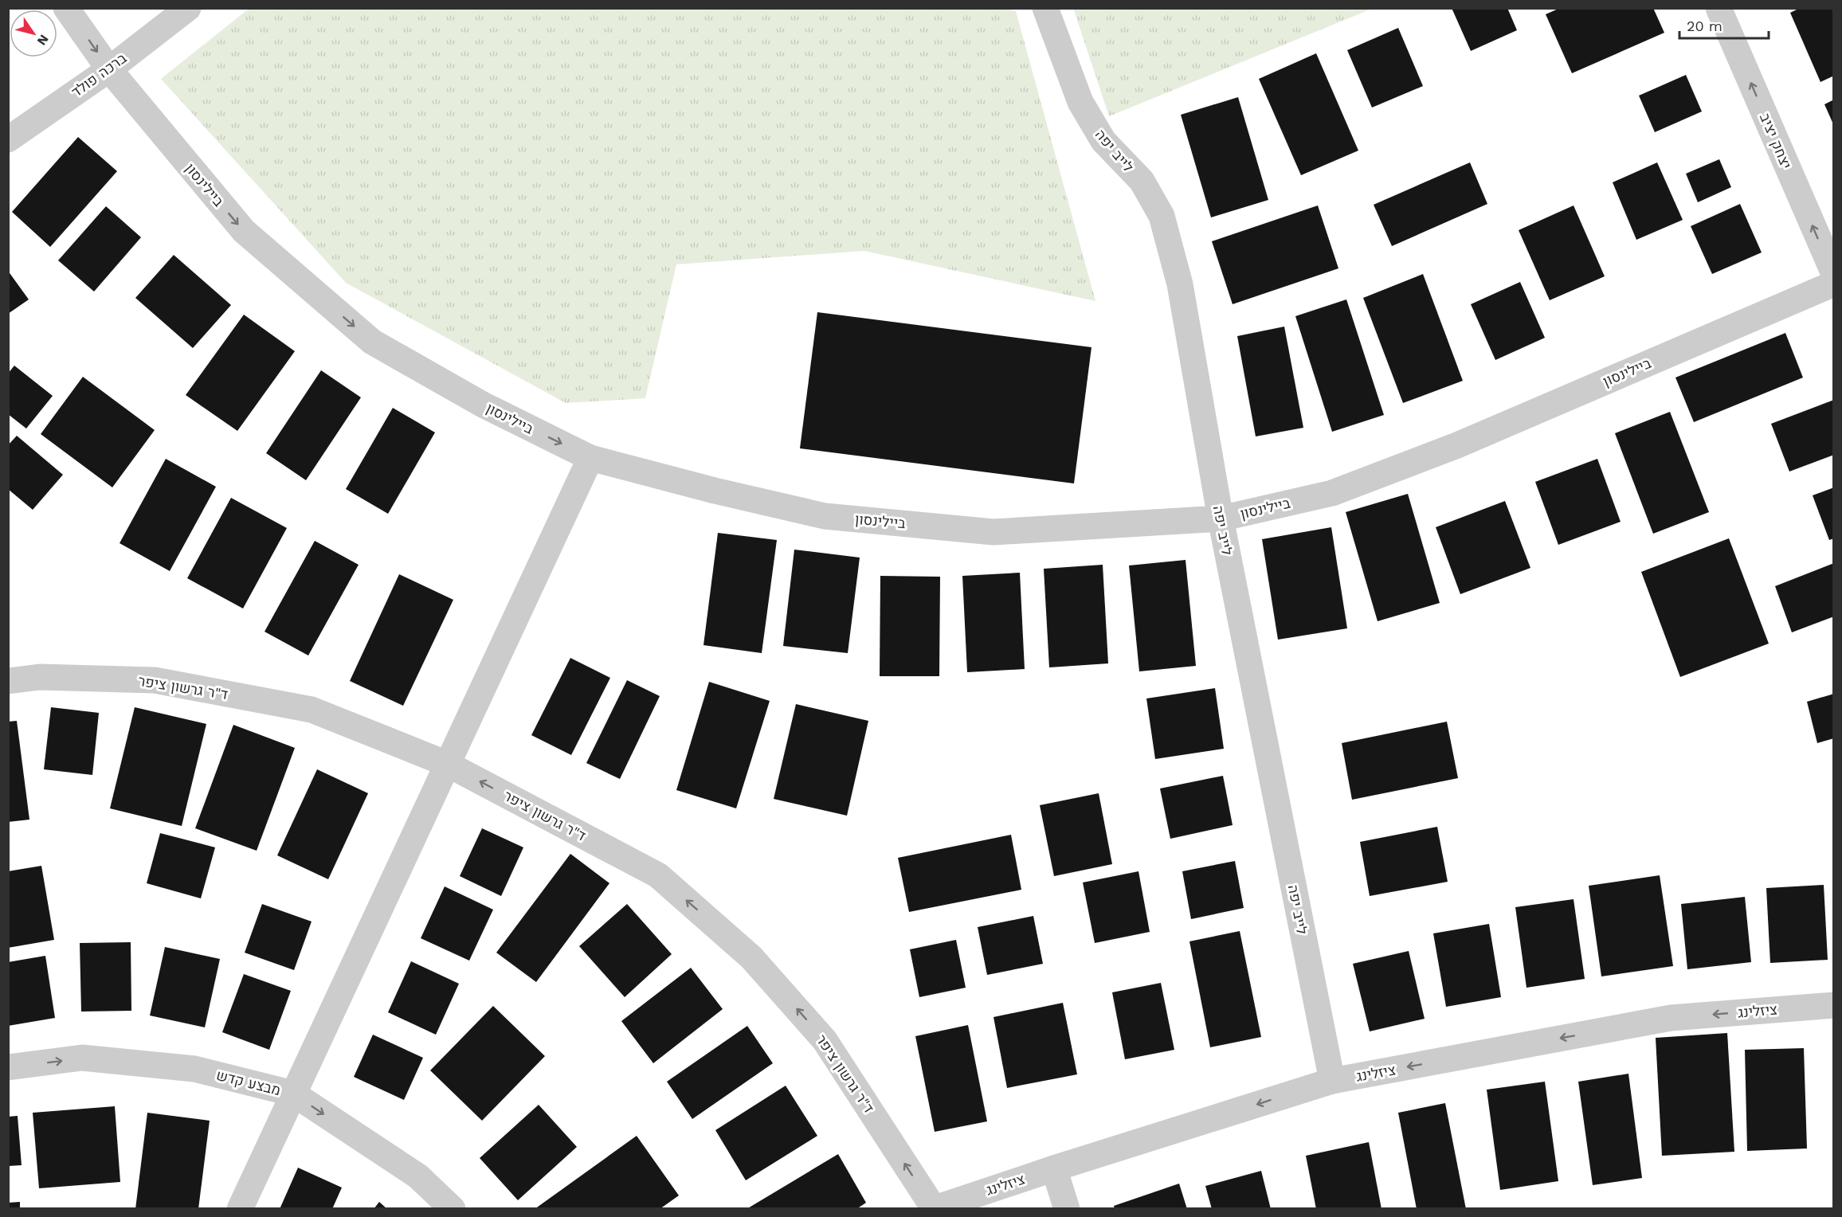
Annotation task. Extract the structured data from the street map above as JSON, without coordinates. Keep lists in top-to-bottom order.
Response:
{
  "streets": {
    "street": [
      "ברכה פולד",
      "יצחק יציב",
      "לייב יפה",
      "ביילינסון",
      "ד\"ר גרשון ציפר",
      "ציזלינג",
      "מבצע קדש"
    ]
  },
  "crossings": [
    ["ברכה פולד", "ביילינסון"],
    ["לייב יפה", "ביילינסון"],
    ["לייב יפה", "ציזלינג"],
    ["ד\"ר גרשון ציפר", "ציזלינג"]
  ],
  "one_way": [
    "יצחק יציב",
    "ד\"ר גרשון ציפר",
    "ציזלינג",
    "מבצע קדש"
  ],
  "scale_bar": "20 m",
  "north": "bottom right"
}
